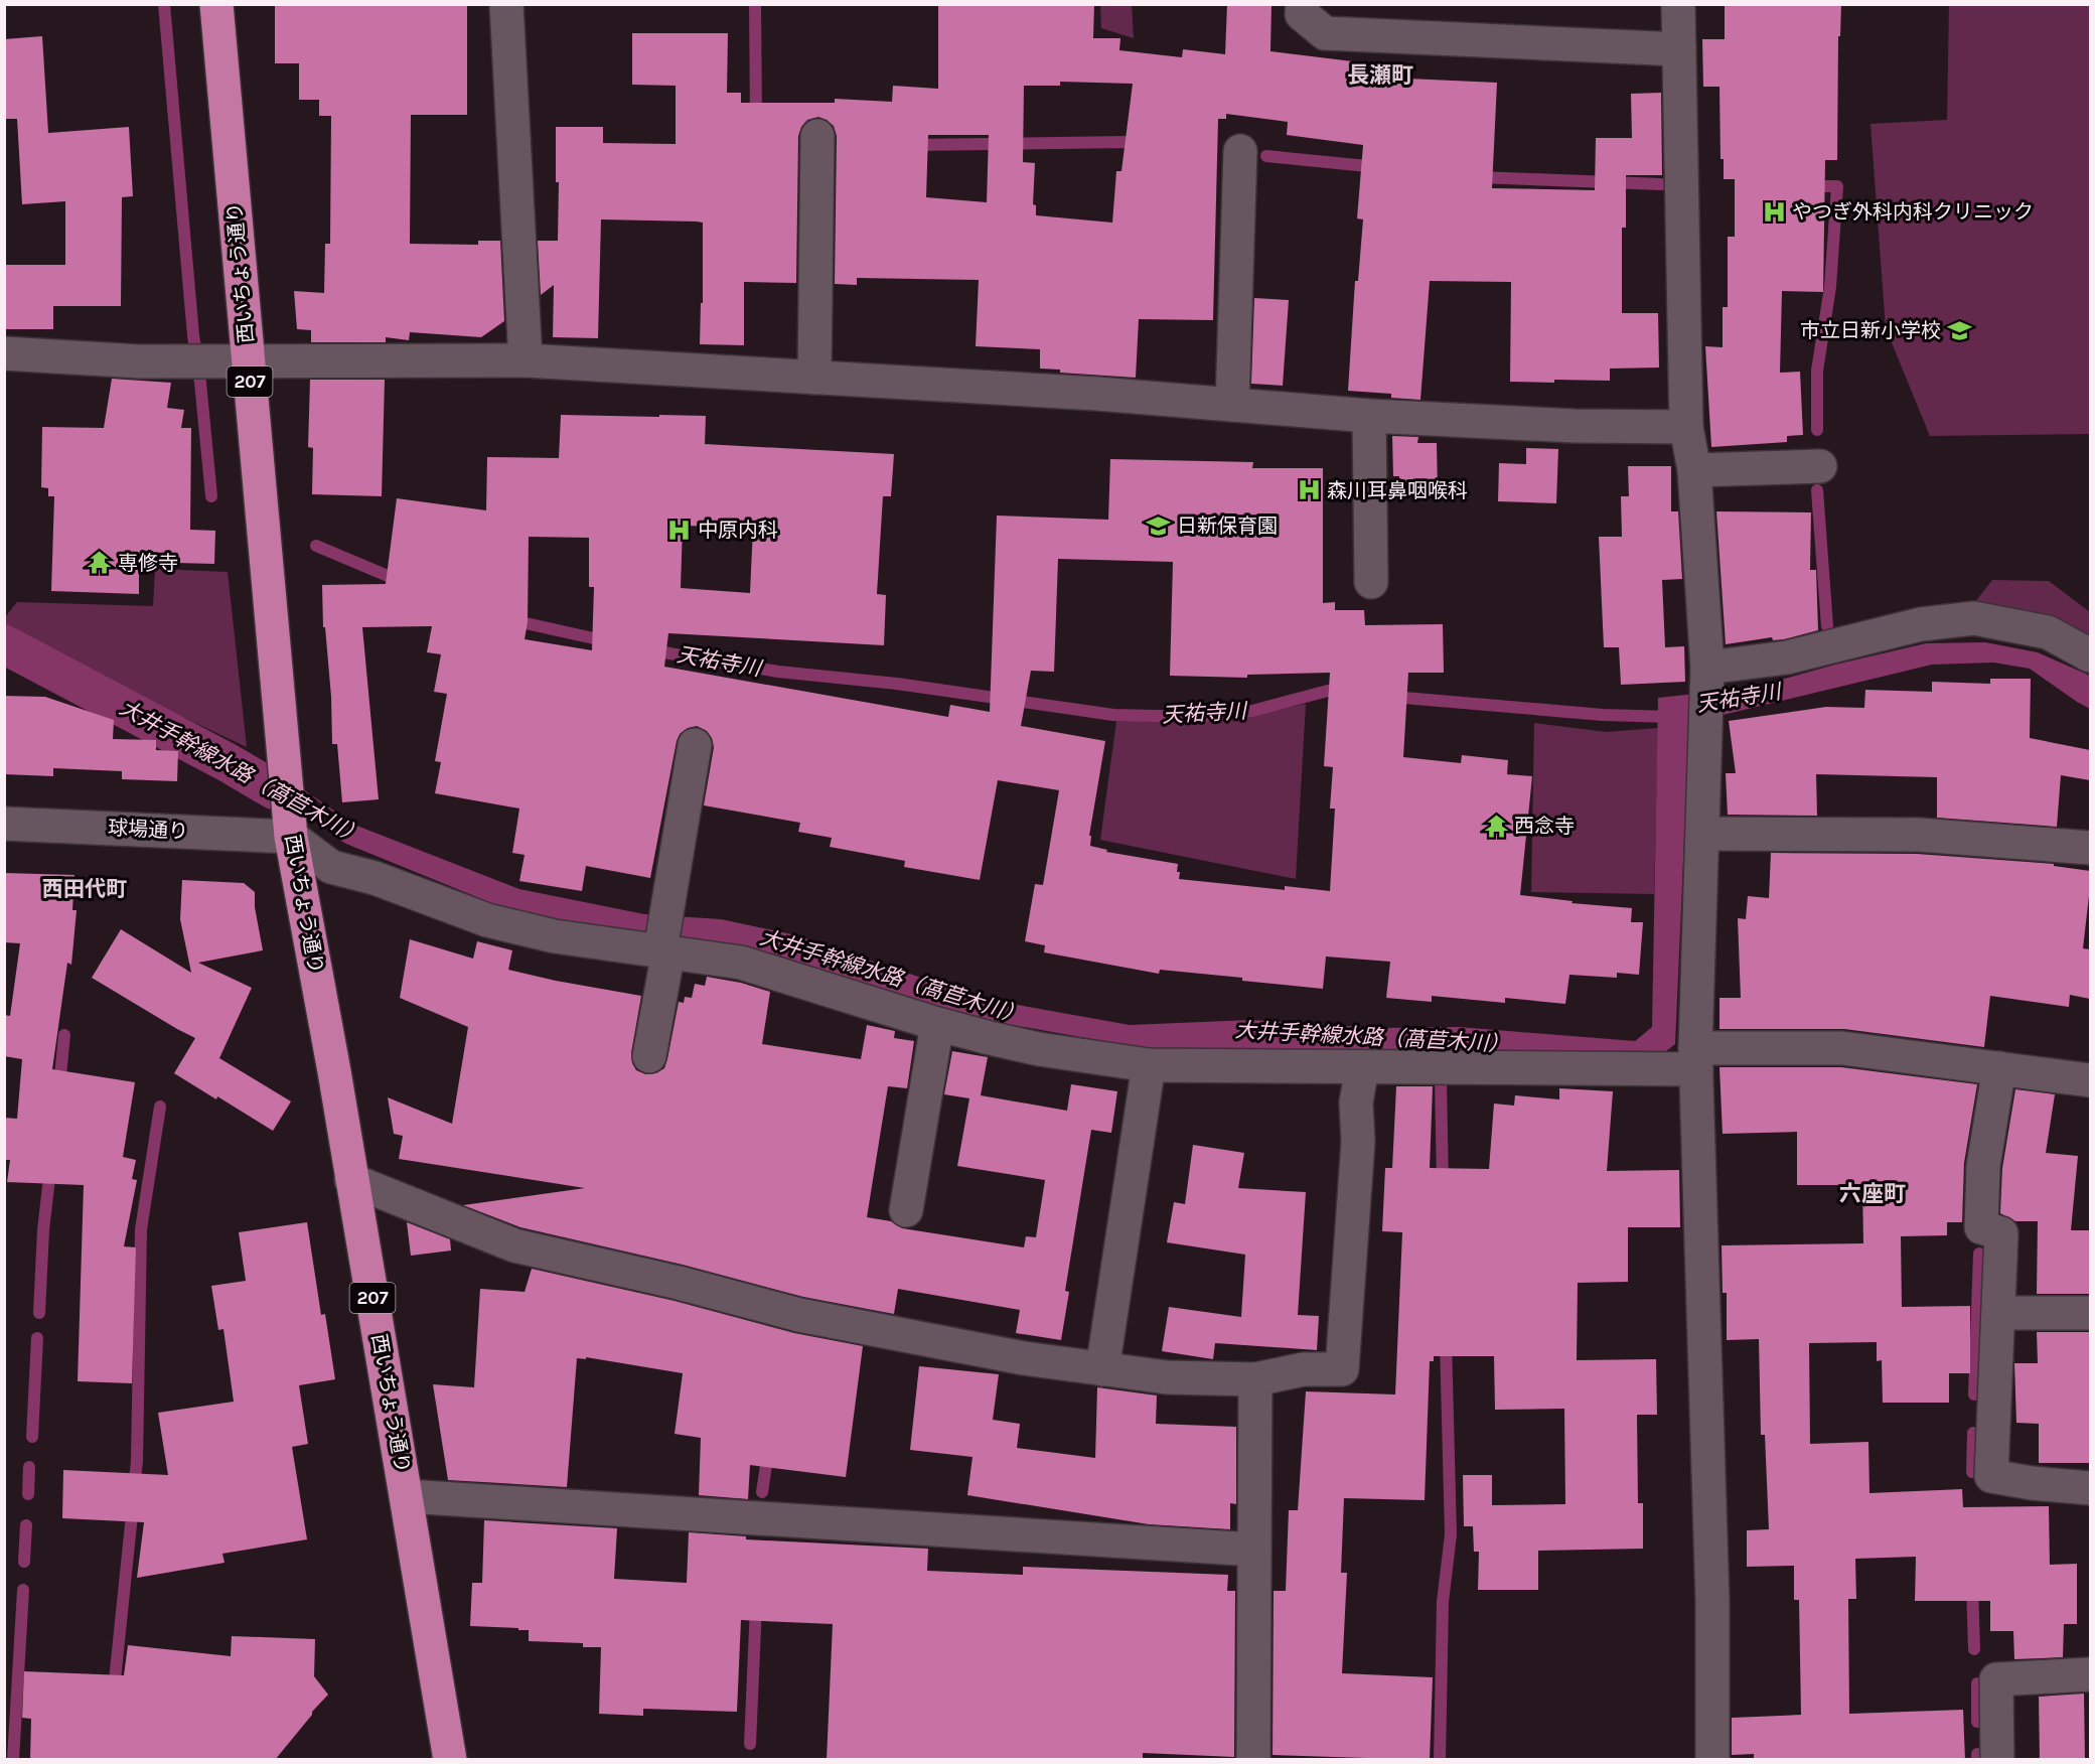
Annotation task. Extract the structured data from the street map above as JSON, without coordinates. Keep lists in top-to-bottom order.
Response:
{
  "streets": {
    "highway": ["西いちょう通り", "207"],
    "street": ["球場通り"]
  },
  "crossings": [
    ["西いちょう通り", "球場通り"]
  ],
  "districts": ["長瀬町", "西田代町", "六座町"],
  "water": ["天祐寺川", "大井手幹線水路（萵苣木川）"],
  "places": {
    "hospital": ["やつぎ外科内科クリニック", "森川耳鼻咽喉科", "中原内科"],
    "school or university": ["市立日新小学校", "日新保育園"],
    "temple": ["専修寺", "西念寺"]
  }
}
